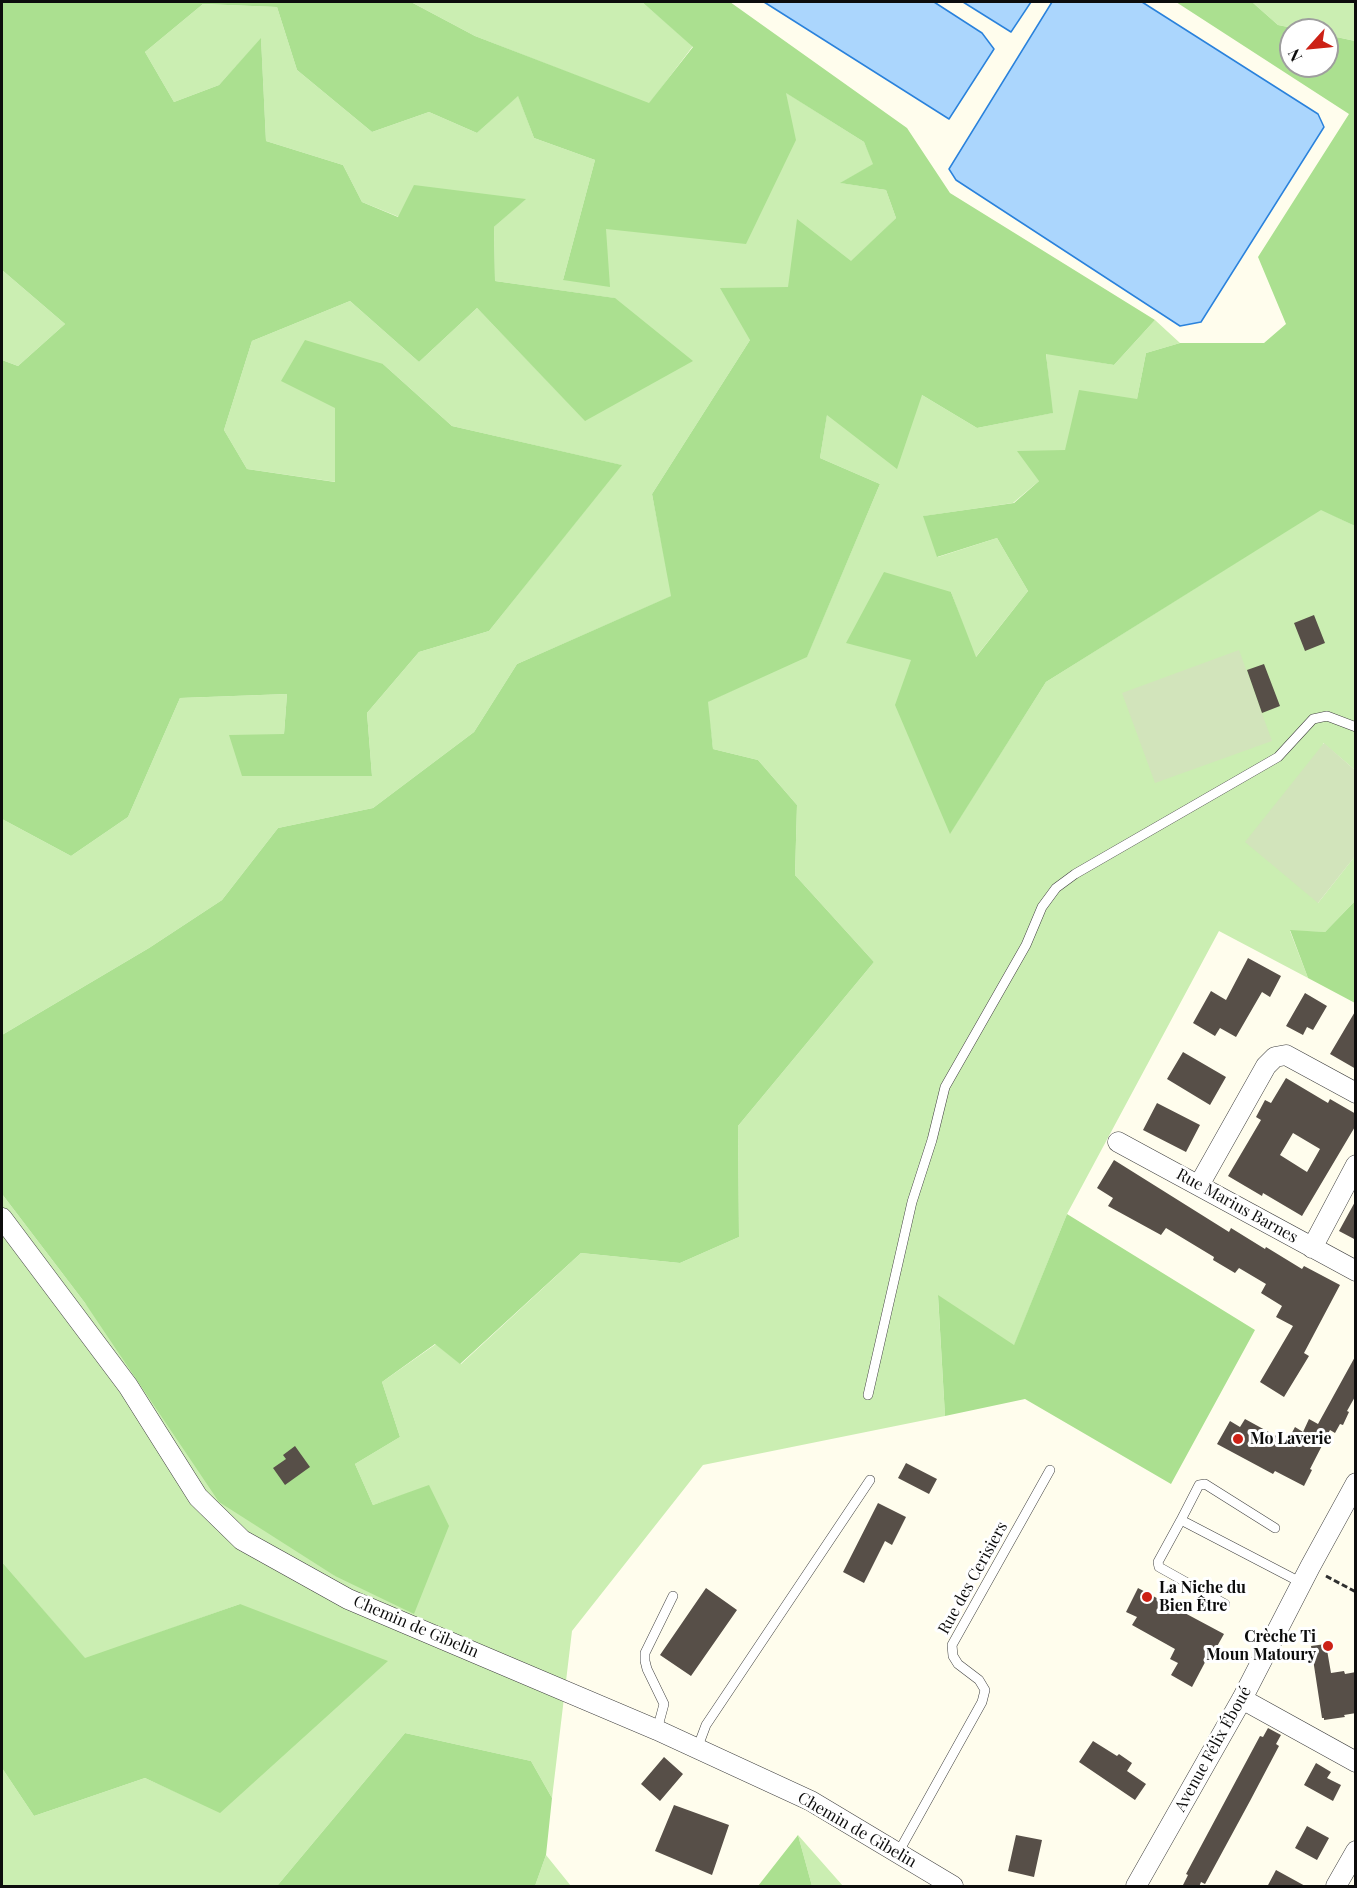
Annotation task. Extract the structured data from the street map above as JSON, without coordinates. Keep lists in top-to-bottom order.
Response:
{
  "streets": {
    "street": ["Rue Marius Barnes", "Chemin de Gibelin", "Avenue Félix Éboué"],
    "lane": ["Rue des Cerisiers"]
  },
  "crossings": [
    ["Rue des Cerisiers", "Chemin de Gibelin"]
  ],
  "places": ["Mo Laverie", "La Niche du Bien Être", "Crèche Ti Moun Matoury"],
  "north": "bottom left"
}
